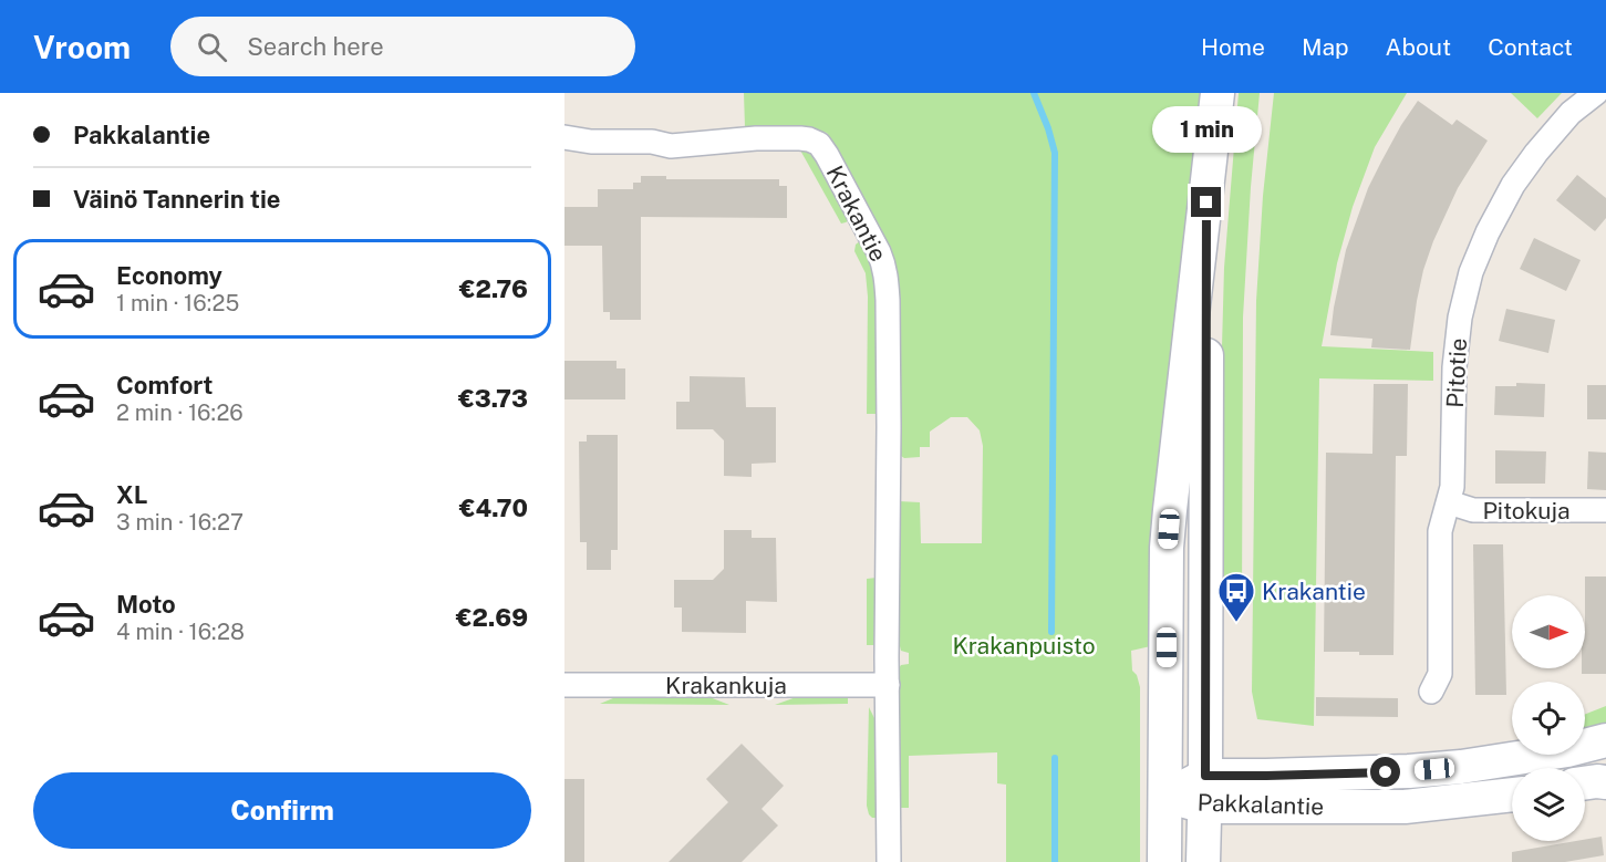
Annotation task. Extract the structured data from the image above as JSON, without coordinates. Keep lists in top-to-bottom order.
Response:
{
  "streets": {
    "main road": ["Pakkalantie"],
    "street": [
      "Krakantie",
      "Pitotie",
      "Pitokuja",
      "Krakankuja"
    ]
  },
  "crossings": [
    ["Krakantie", "Krakankuja"],
    ["Pitotie", "Pitokuja"]
  ],
  "parks": ["Krakanpuisto"],
  "places": {
    "bus stop": ["Krakantie"]
  },
  "north": "right",
  "page": {
    "header": "Vroom",
    "search": "Search here",
    "nav": [
      "Home",
      "Map",
      "About",
      "Contact"
    ],
    "banner": ["Pakkalantie", "Väinö Tannerin tie"],
    "bubble": "1 min",
    "list": [
      {
        "name": "Economy",
        "note": "1 min · 16:25",
        "value": "€2.76"
      },
      {
        "name": "Comfort",
        "note": "2 min · 16:26",
        "value": "€3.73"
      },
      {
        "name": "XL",
        "note": "3 min · 16:27",
        "value": "€4.70"
      },
      {
        "name": "Moto",
        "note": "4 min · 16:28",
        "value": "€2.69"
      }
    ],
    "buttons": "Confirm"
  }
}
